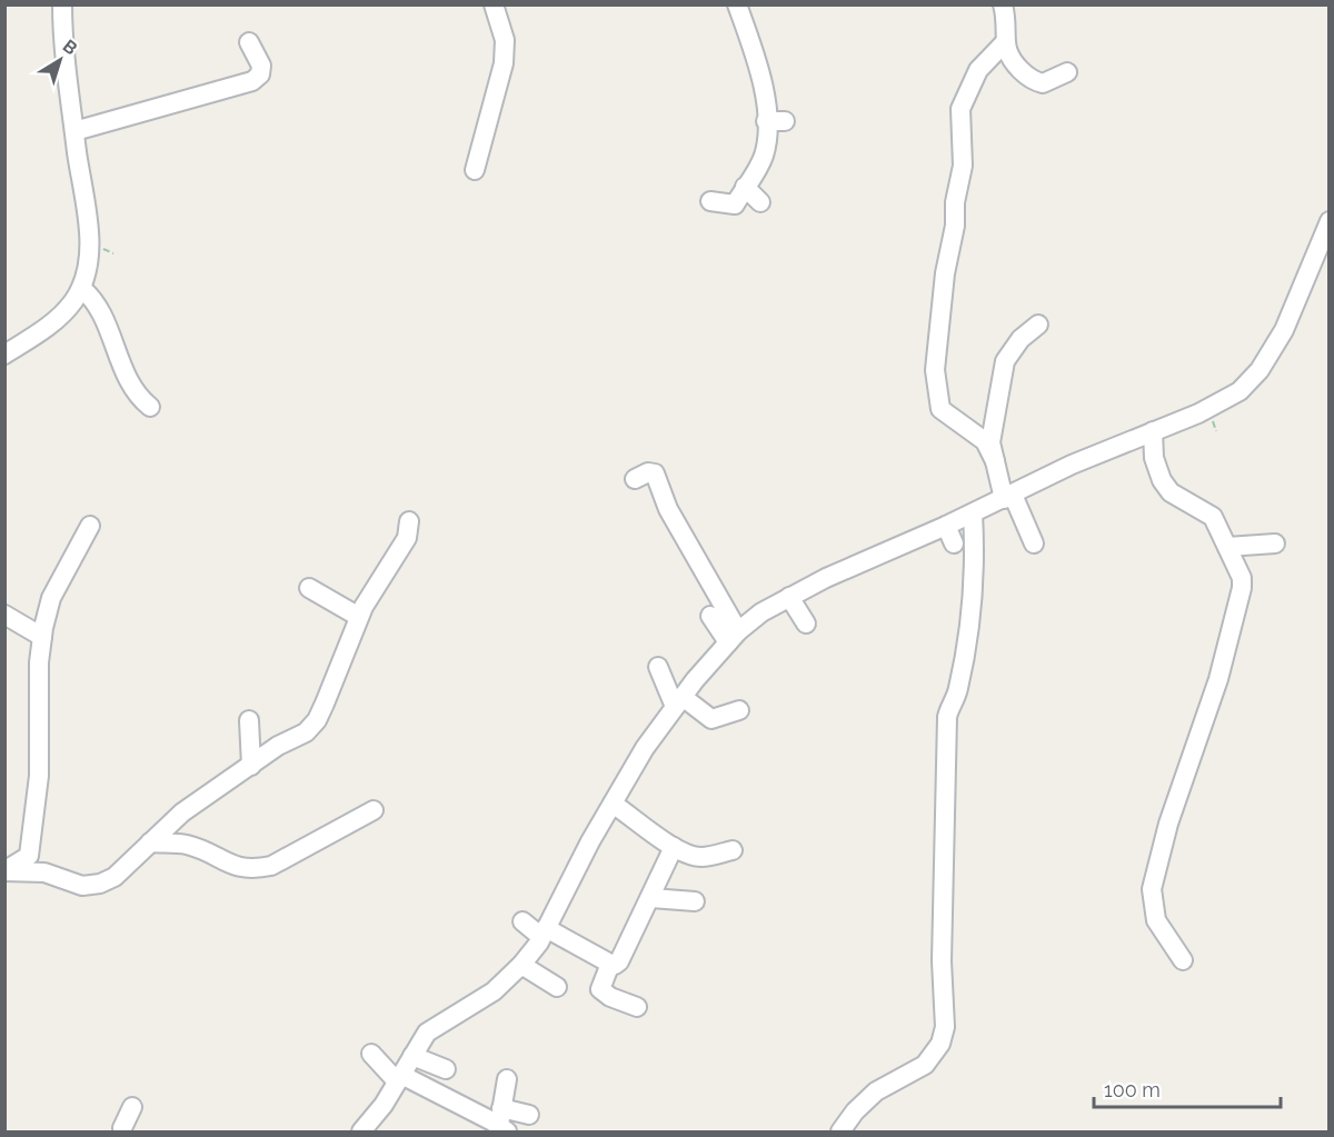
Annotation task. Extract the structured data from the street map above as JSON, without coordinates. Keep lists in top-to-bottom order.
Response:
{
  "scale_bar": "100 m",
  "north": "top right"
}
